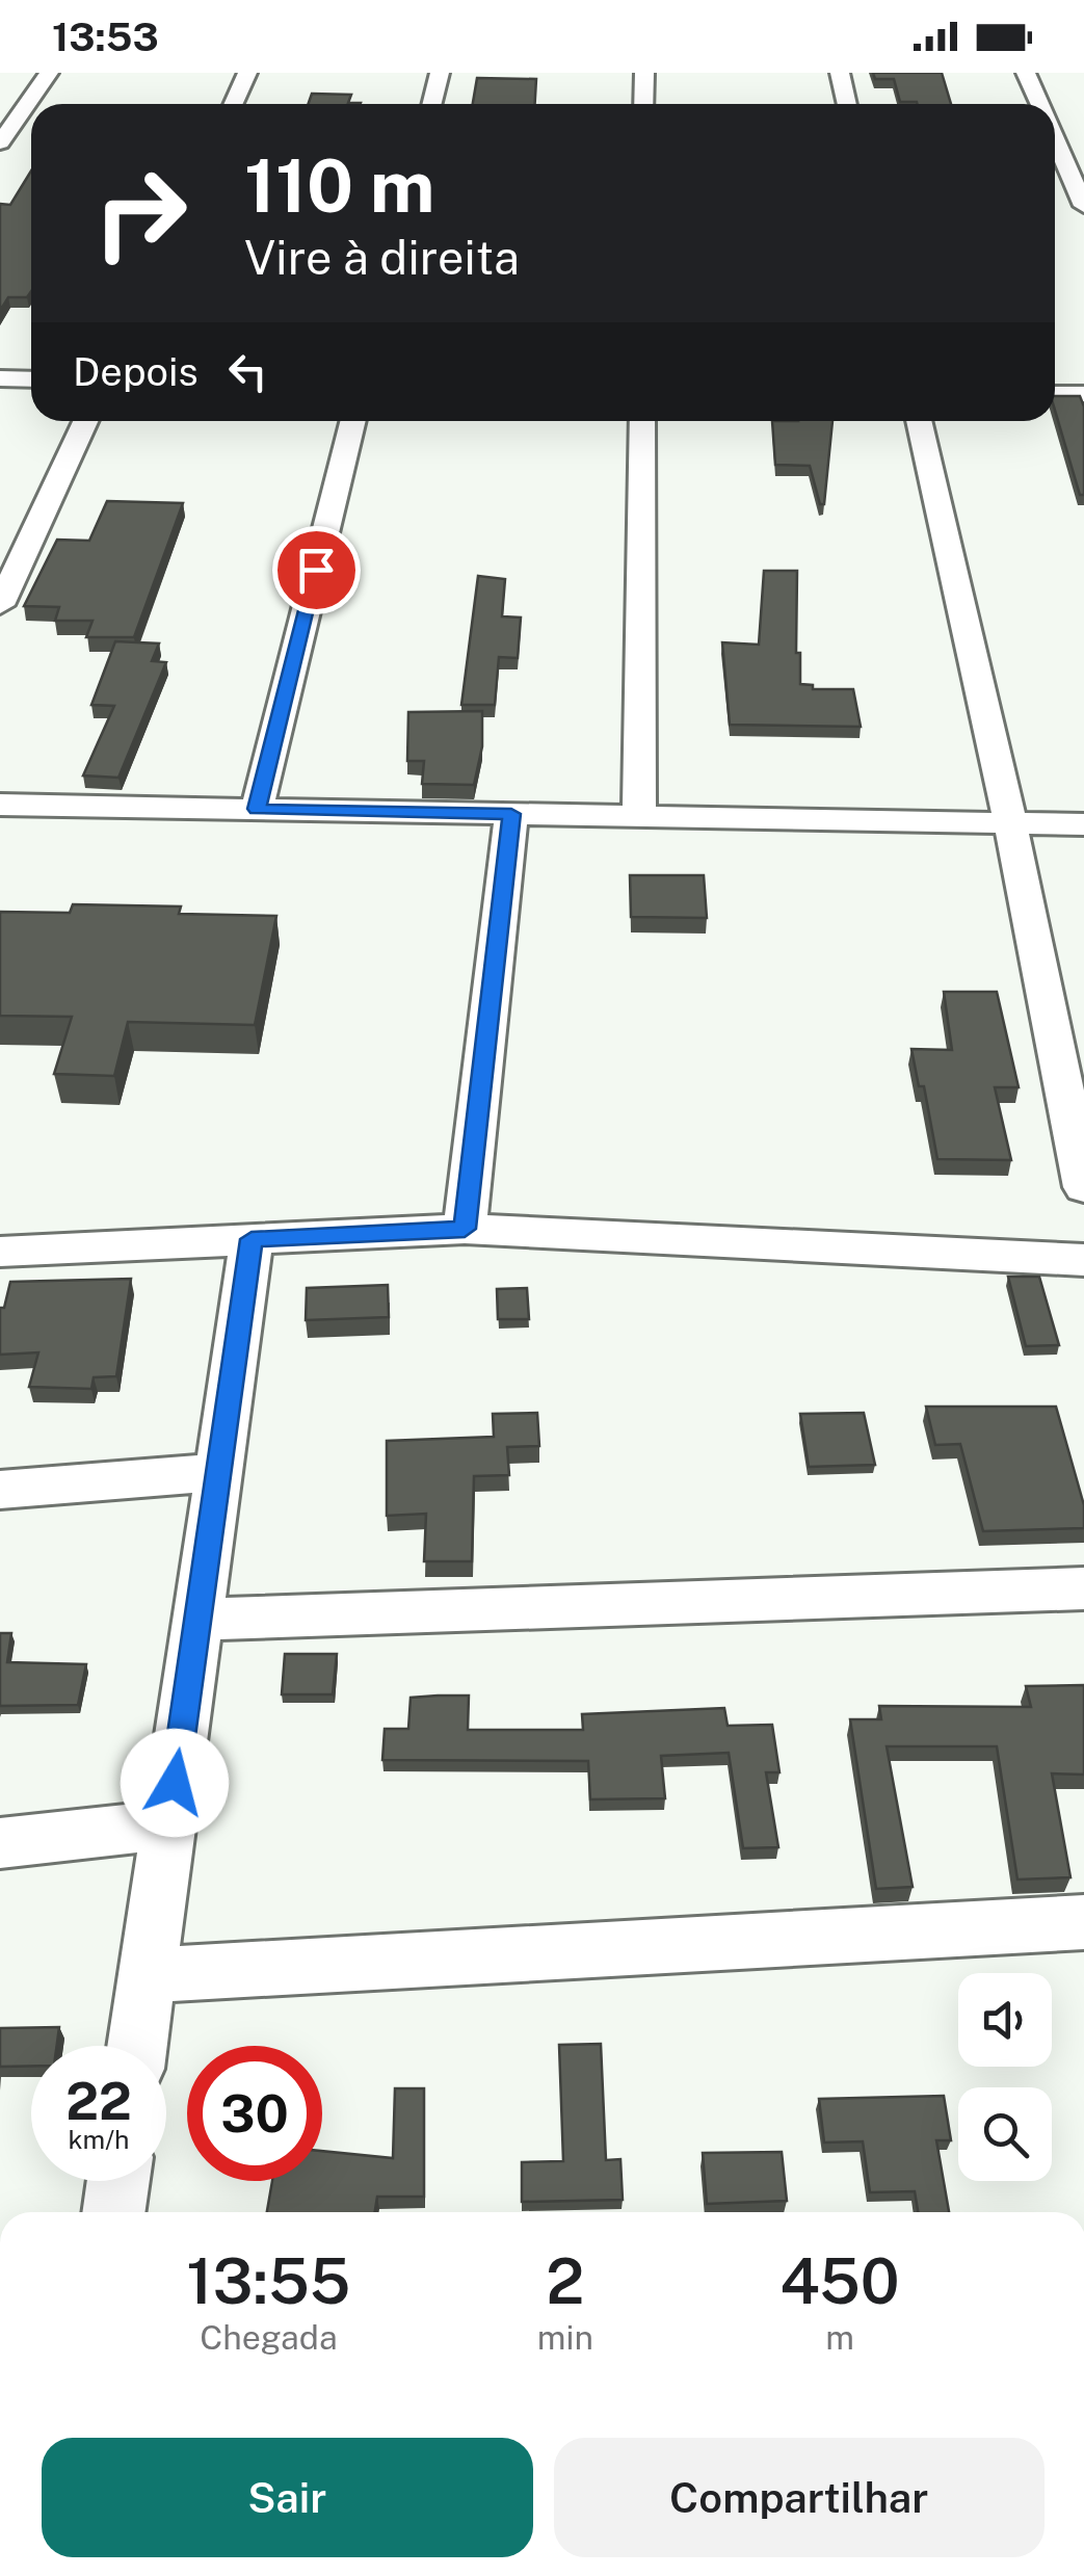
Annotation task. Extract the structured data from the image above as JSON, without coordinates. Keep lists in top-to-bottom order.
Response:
{
  "page": {
    "status": "13:53",
    "turn": ["110 m", "Vire à direita"],
    "then": "Depois",
    "speed": "22 km/h",
    "limit": "30",
    "eta": [
      "13:55",
      "Chegada",
      "2",
      "min",
      "450",
      "m"
    ],
    "buttons": ["Sair", "Compartilhar"]
  }
}
